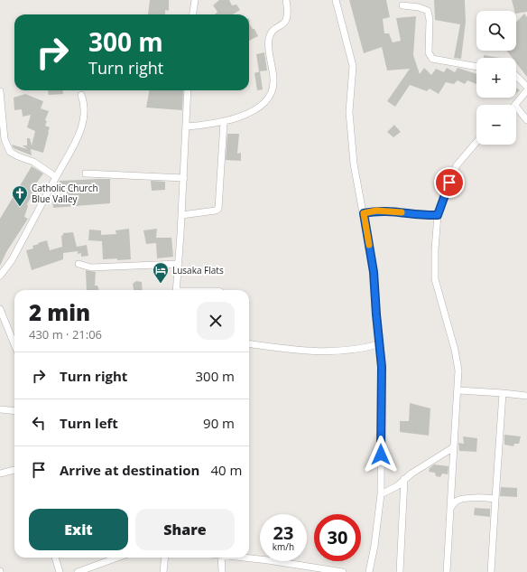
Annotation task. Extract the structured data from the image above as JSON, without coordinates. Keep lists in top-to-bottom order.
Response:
{
  "places": {
    "church": ["Catholic Church Blue Valley"],
    "hotel": ["Lusaka Flats"]
  },
  "page": {
    "map_buttons": ["+", "−"],
    "turn": ["300 m", "Turn right"],
    "heading": ["2 min", "430 m · 21:06"],
    "list": [
      {
        "name": "Turn right",
        "value": "300 m"
      },
      {
        "name": "Turn left",
        "value": "90 m"
      },
      {
        "name": "Arrive at destination",
        "value": "40 m"
      }
    ],
    "buttons": ["Exit", "Share"],
    "speed": "23 km/h",
    "limit": "30"
  }
}
